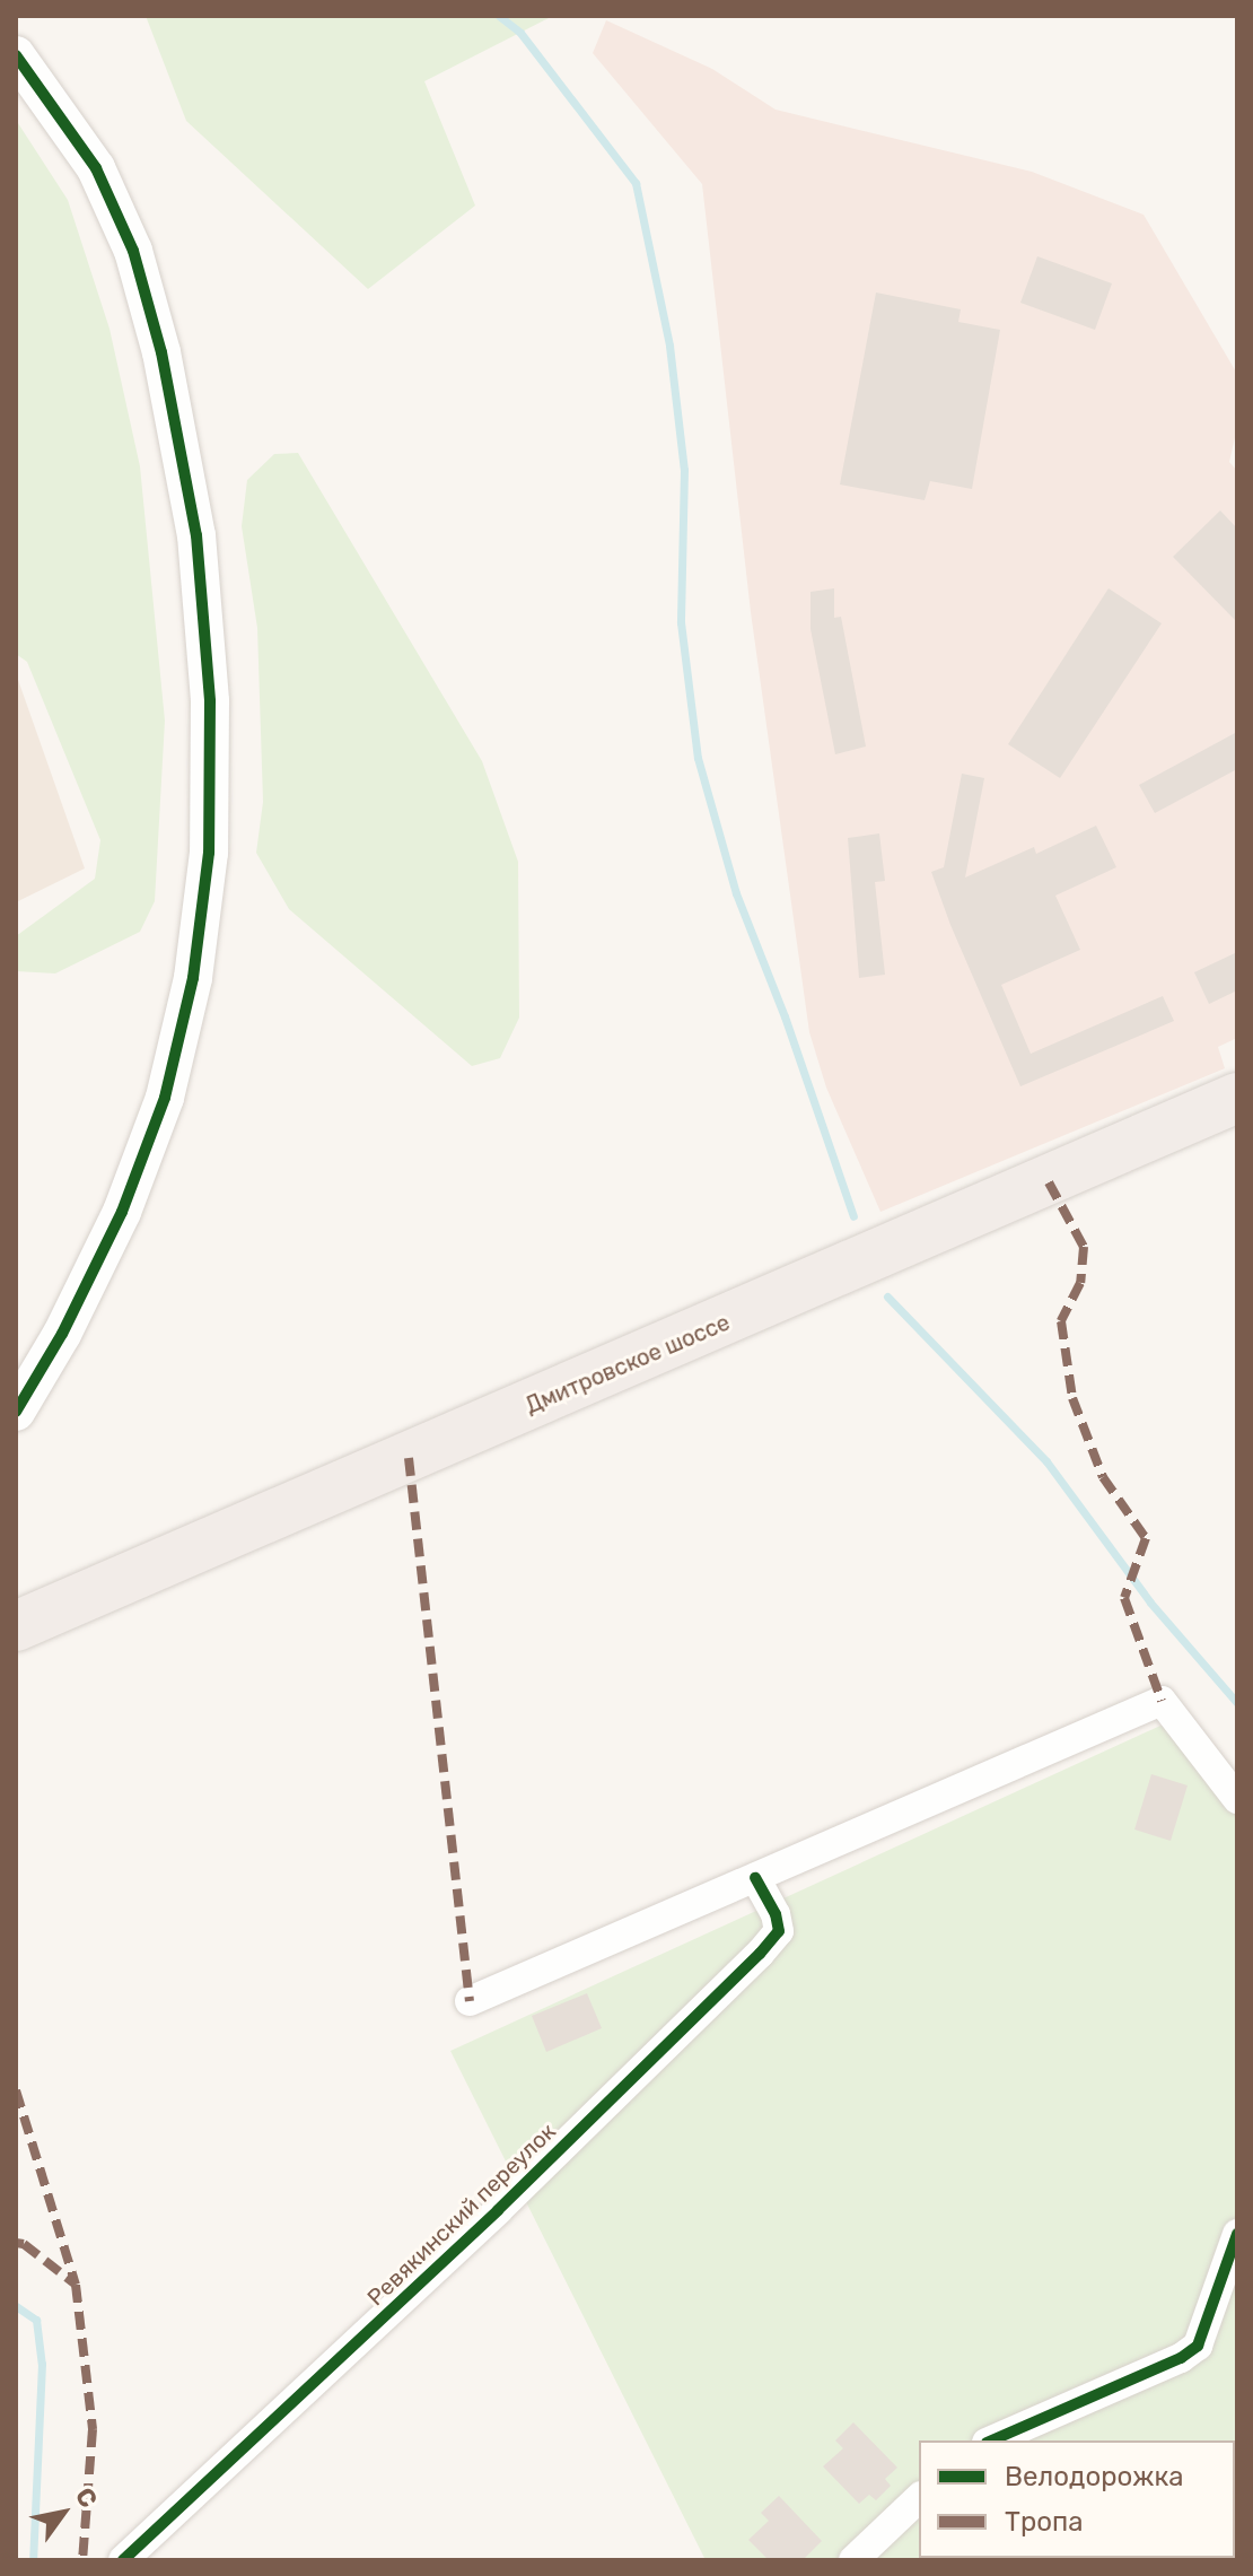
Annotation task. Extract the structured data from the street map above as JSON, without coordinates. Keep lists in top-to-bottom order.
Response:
{
  "streets": {
    "highway": ["Дмитровское шоссе"],
    "street": ["Ревякинский переулок"]
  },
  "legend": ["Велодорожка", "Тропа"],
  "north": "top right"
}
